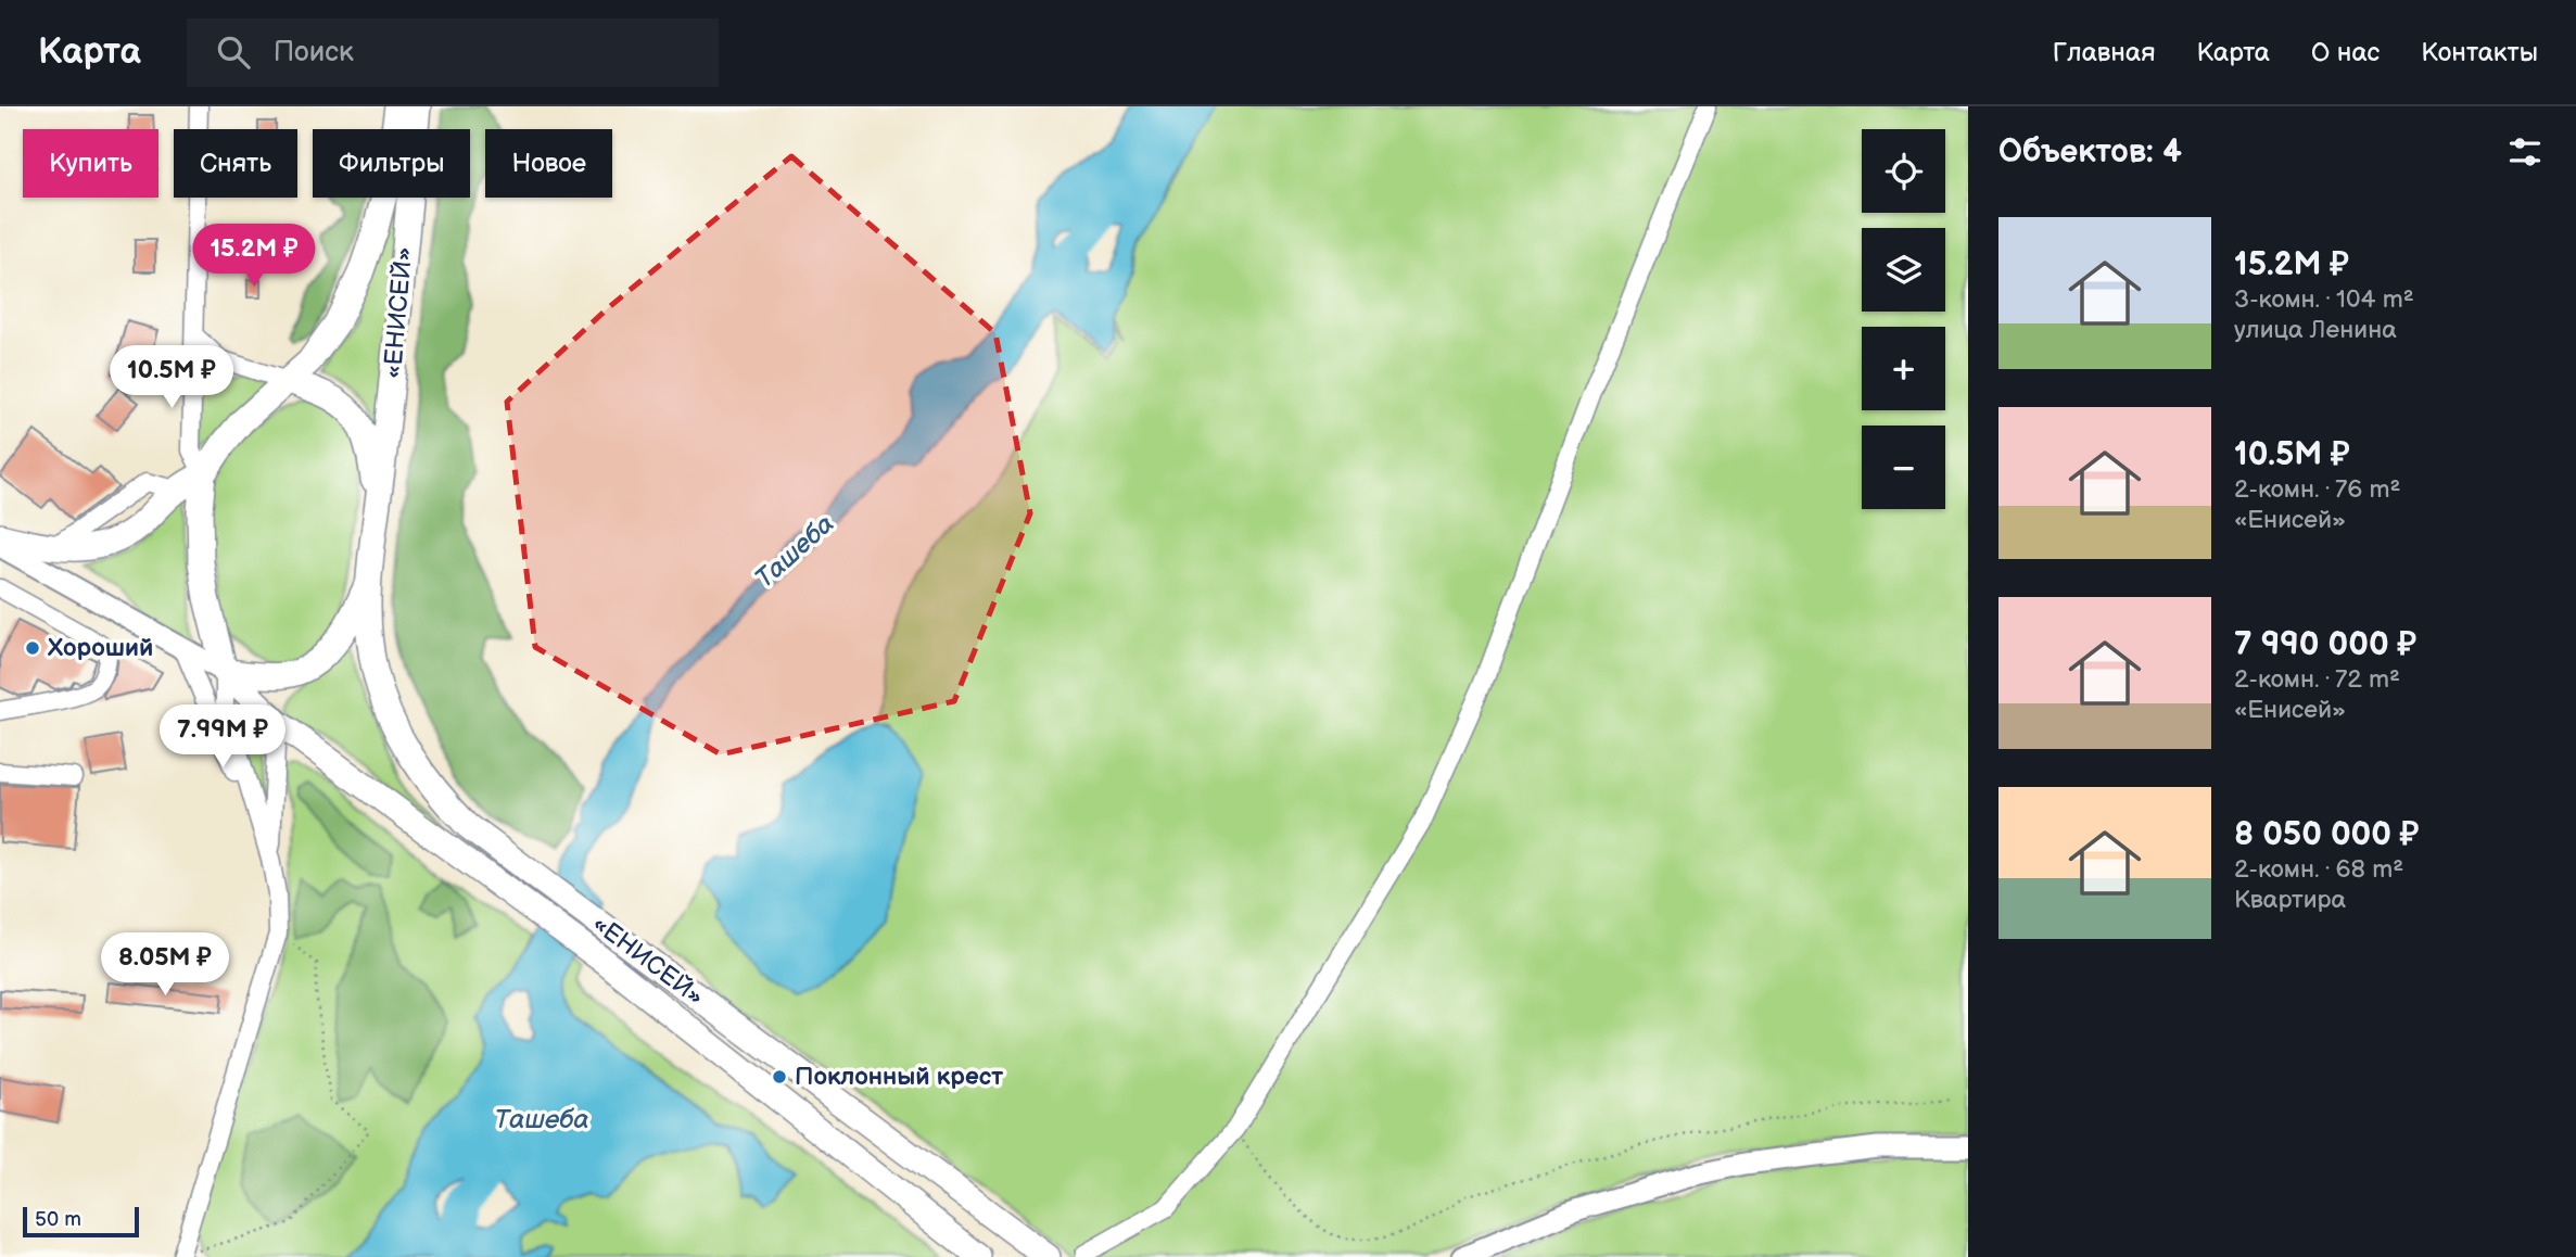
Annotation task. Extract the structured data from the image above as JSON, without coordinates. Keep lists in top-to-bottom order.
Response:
{
  "streets": {
    "highway": ["«ЕНИСЕЙ»"]
  },
  "water": ["Ташеба"],
  "places": ["Хороший", "Поклонный крест"],
  "scale_bar": "50 m",
  "page": {
    "header": "Карта",
    "search": "Поиск",
    "nav": [
      "Главная",
      "Карта",
      "О нас",
      "Контакты"
    ],
    "heading": "Объектов: 4",
    "map_buttons": ["+", "−"],
    "chip": [
      "Купить",
      "Снять",
      "Фильтры",
      "Новое"
    ],
    "list": [
      {
        "name": "15.2M ₽",
        "note": "3-комн. · 104 m² · улица Ленина"
      },
      {
        "name": "10.5M ₽",
        "note": "2-комн. · 76 m² · «Енисей»"
      },
      {
        "name": "7 990 000 ₽",
        "note": "2-комн. · 72 m² · «Енисей»"
      },
      {
        "name": "8 050 000 ₽",
        "note": "2-комн. · 68 m² · Квартира"
      }
    ],
    "price": [
      "15.2M ₽",
      "10.5M ₽",
      "7.99M ₽",
      "8.05M ₽"
    ],
    "scale": "50 m"
  }
}
